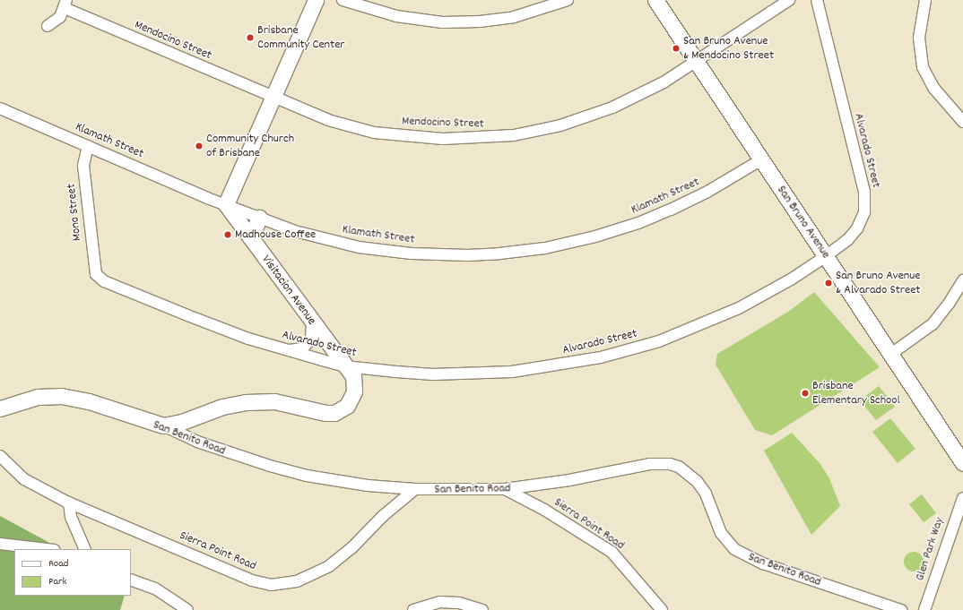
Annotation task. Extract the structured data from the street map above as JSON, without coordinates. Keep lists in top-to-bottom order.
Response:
{
  "streets": {
    "street": [
      "Mendocino Street",
      "Klamath Street",
      "Alvarado Street",
      "Mono Street",
      "San Bruno Avenue",
      "Visitacion Avenue",
      "San Benito Road",
      "Sierra Point Road",
      "Glen Park Way"
    ]
  },
  "crossings": [
    ["Mendocino Street", "San Bruno Avenue"],
    ["Klamath Street", "Mono Street"],
    ["Klamath Street", "San Bruno Avenue"],
    ["Klamath Street", "Visitacion Avenue"],
    ["Alvarado Street", "Mono Street"],
    ["Alvarado Street", "San Bruno Avenue"],
    ["Alvarado Street", "Visitacion Avenue"],
    ["Visitacion Avenue", "San Benito Road"],
    ["San Benito Road", "Sierra Point Road"]
  ],
  "places": [
    "Brisbane Community Center",
    "San Bruno Avenue & Mendocino Street",
    "Community Church of Brisbane",
    "Madhouse Coffee",
    "San Bruno Avenue & Alvarado Street",
    "Brisbane Elementary School"
  ],
  "legend": ["Road", "Park"]
}
